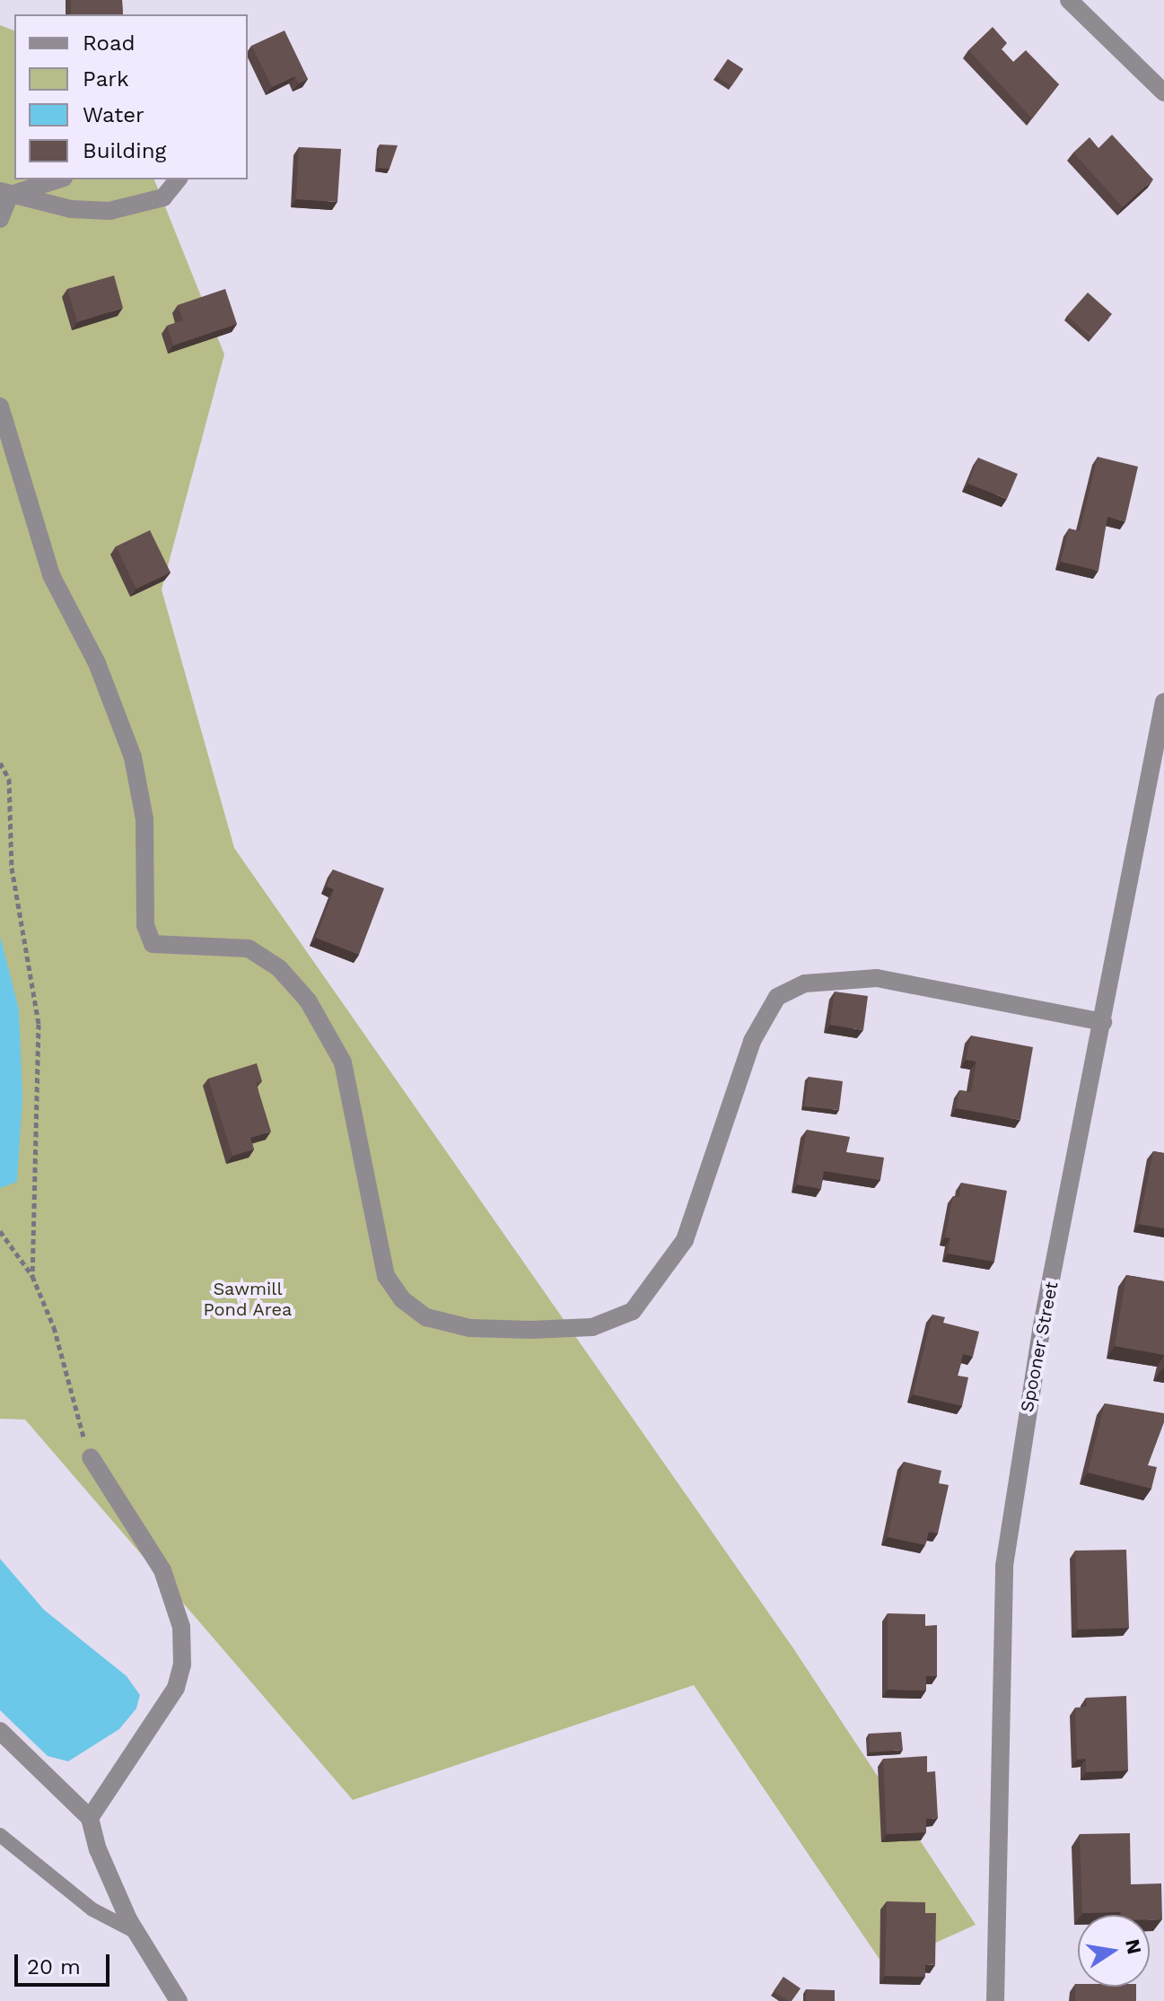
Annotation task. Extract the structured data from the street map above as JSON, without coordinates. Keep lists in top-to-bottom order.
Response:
{
  "streets": {
    "street": ["Spooner Street"]
  },
  "parks": ["Sawmill Pond Area"],
  "legend": [
    "Road",
    "Park",
    "Water",
    "Building"
  ],
  "scale_bar": "20 m",
  "north": "right"
}
